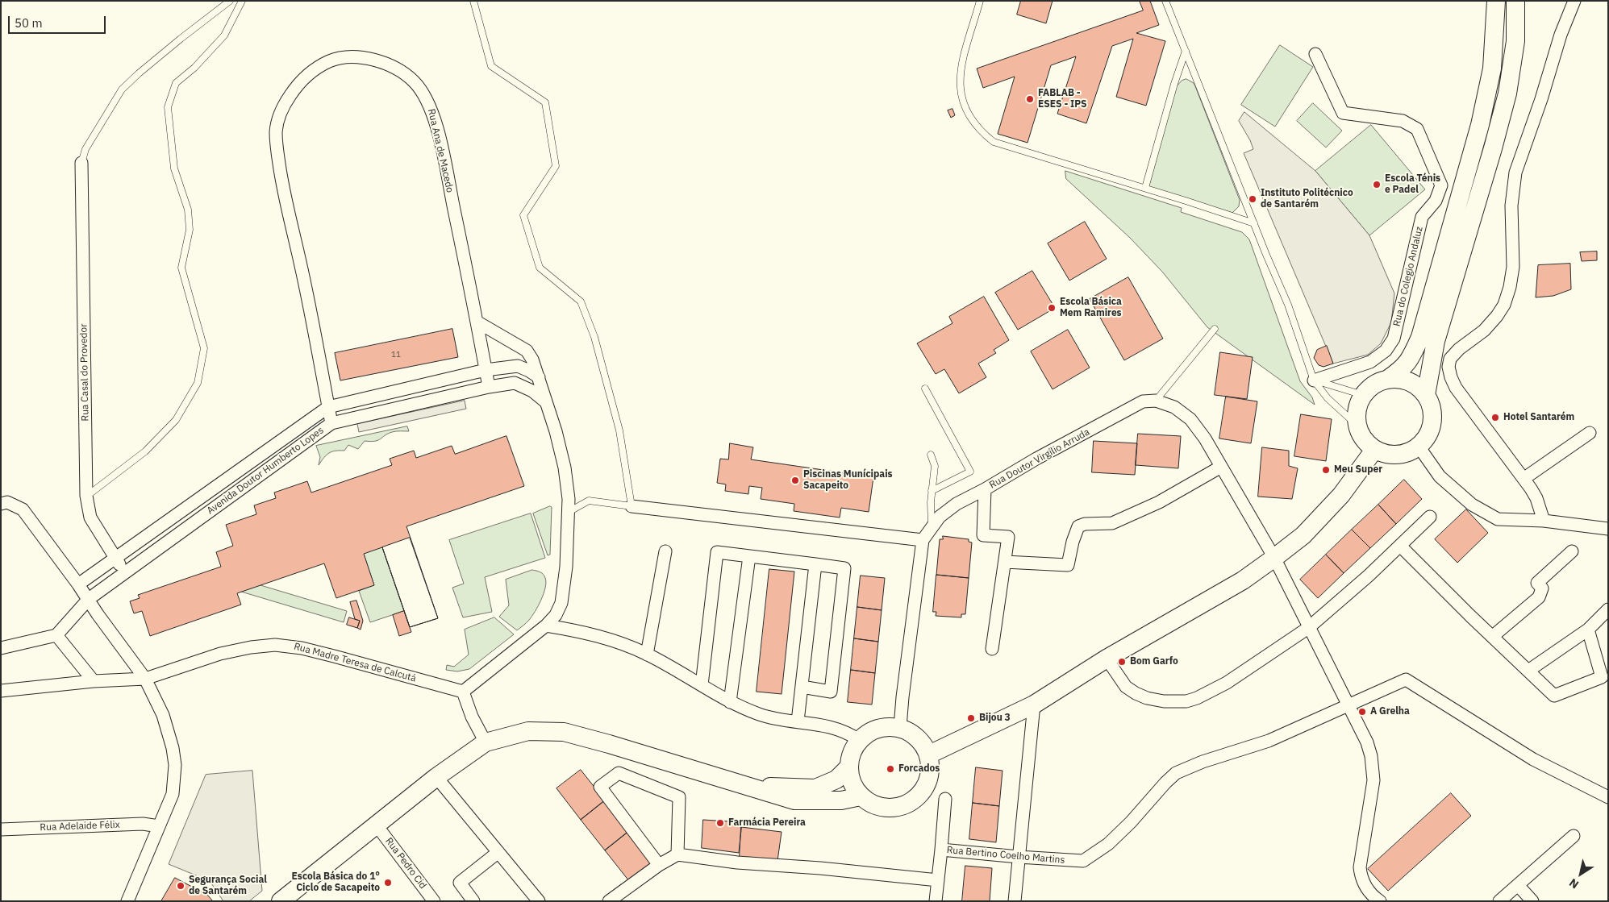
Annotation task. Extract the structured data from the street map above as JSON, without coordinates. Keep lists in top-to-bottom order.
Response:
{
  "streets": {
    "street": [
      "Rua Ana de Macedo",
      "Rua do Colegio Andaluz",
      "Rua Casal do Provedor",
      "Rua Doutor Virgílio Arruda",
      "Avenida Doutor Humberto Lopes",
      "Rua Madre Teresa de Calcutá",
      "Rua Adelaide Félix",
      "Rua Bertino Coelho Martins",
      "Rua Pedro Cid"
    ]
  },
  "crossings": [
    ["Rua Ana de Macedo", "Avenida Doutor Humberto Lopes"],
    ["Rua Casal do Provedor", "Avenida Doutor Humberto Lopes"]
  ],
  "places": [
    "FABLAB - ESES - IPS",
    "Escola Ténis e Padel",
    "Instituto Politécnico de Santarém",
    "Escola Básica Mem Ramires",
    "Hotel Santarém",
    "Meu Super",
    "Piscinas Munícipais Sacapeito",
    "Bom Garfo",
    "A Grelha",
    "Bijou 3",
    "Forcados",
    "Farmácia Pereira",
    "Escola Básica do 1° Ciclo de Sacapeito",
    "Segurança Social de Santarém"
  ],
  "house_numbers": ["11"],
  "scale_bar": "50 m",
  "north": "bottom left"
}
